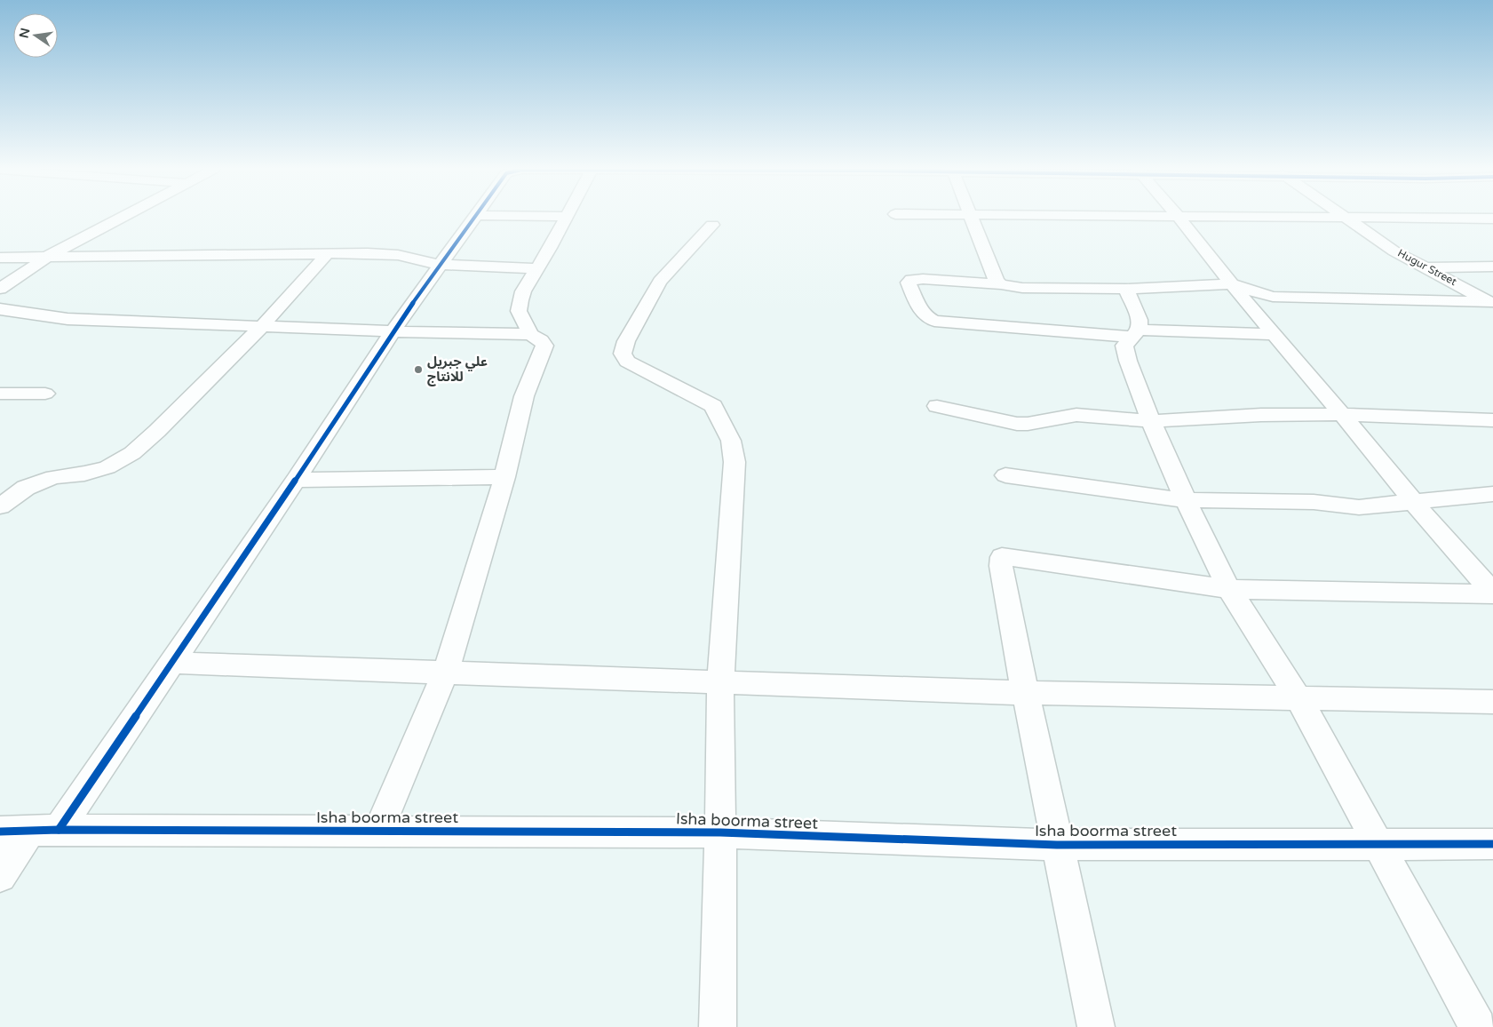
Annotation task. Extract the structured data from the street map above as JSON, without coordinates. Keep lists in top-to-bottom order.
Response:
{
  "streets": {
    "street": ["Hugur Street", "Isha boorma street"]
  },
  "places": ["علي جبريل للانتاج"],
  "north": "left"
}
